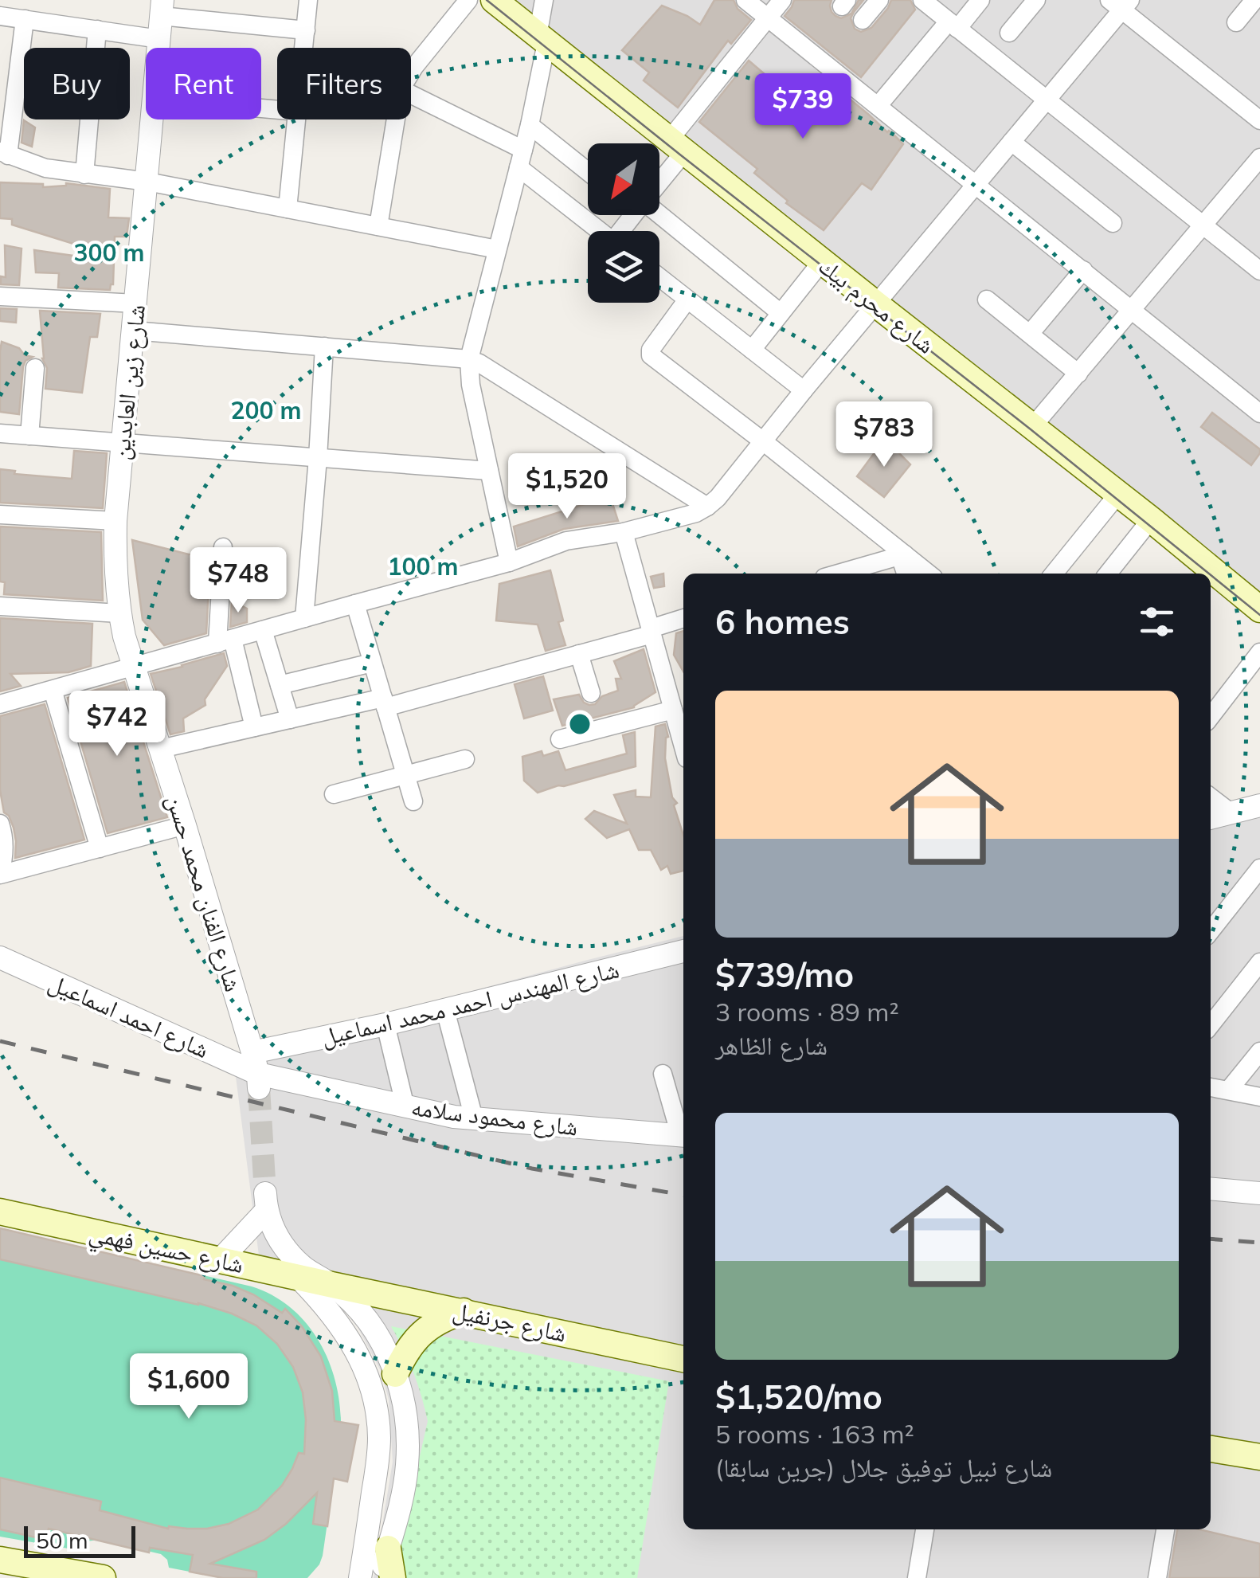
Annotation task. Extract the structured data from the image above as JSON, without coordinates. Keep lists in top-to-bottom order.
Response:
{
  "streets": {
    "main road": ["شارع محرم بيك", "شارع حسين فهمي", "شارع جرنفيل"],
    "street": [
      "شارع زين العابدين",
      "شارع الفنان محمد حسن",
      "شارع المهندس احمد محمد اسماعيل",
      "شارع احمد اسماعيل",
      "شارع محمود سلامه"
    ]
  },
  "crossings": [
    ["شارع زين العابدين", "شارع الفنان محمد حسن"],
    ["شارع الفنان محمد حسن", "شارع المهندس احمد محمد اسماعيل"],
    ["شارع الفنان محمد حسن", "شارع احمد اسماعيل"],
    ["شارع الفنان محمد حسن", "شارع محمود سلامه"],
    ["شارع المهندس احمد محمد اسماعيل", "شارع احمد اسماعيل"],
    ["شارع المهندس احمد محمد اسماعيل", "شارع محمود سلامه"],
    ["شارع احمد اسماعيل", "شارع محمود سلامه"],
    ["شارع حسين فهمي", "شارع جرنفيل"]
  ],
  "scale_bar": "50 m",
  "north": "bottom left",
  "page": {
    "chip": ["Buy", "Rent", "Filters"],
    "price": [
      "$739",
      "$783",
      "$1,520",
      "$748",
      "$742",
      "$1,600"
    ],
    "heading": "6 homes",
    "list": [
      {
        "name": "$739/mo",
        "note": "3 rooms · 89 m² · شارع الظاهر"
      },
      {
        "name": "$1,520/mo",
        "note": "5 rooms · 163 m² · شارع نبيل توفيق جلال (جرين سابقا)"
      }
    ],
    "scale": "50 m"
  },
  "rings": ["300 m", "200 m", "100 m"]
}
